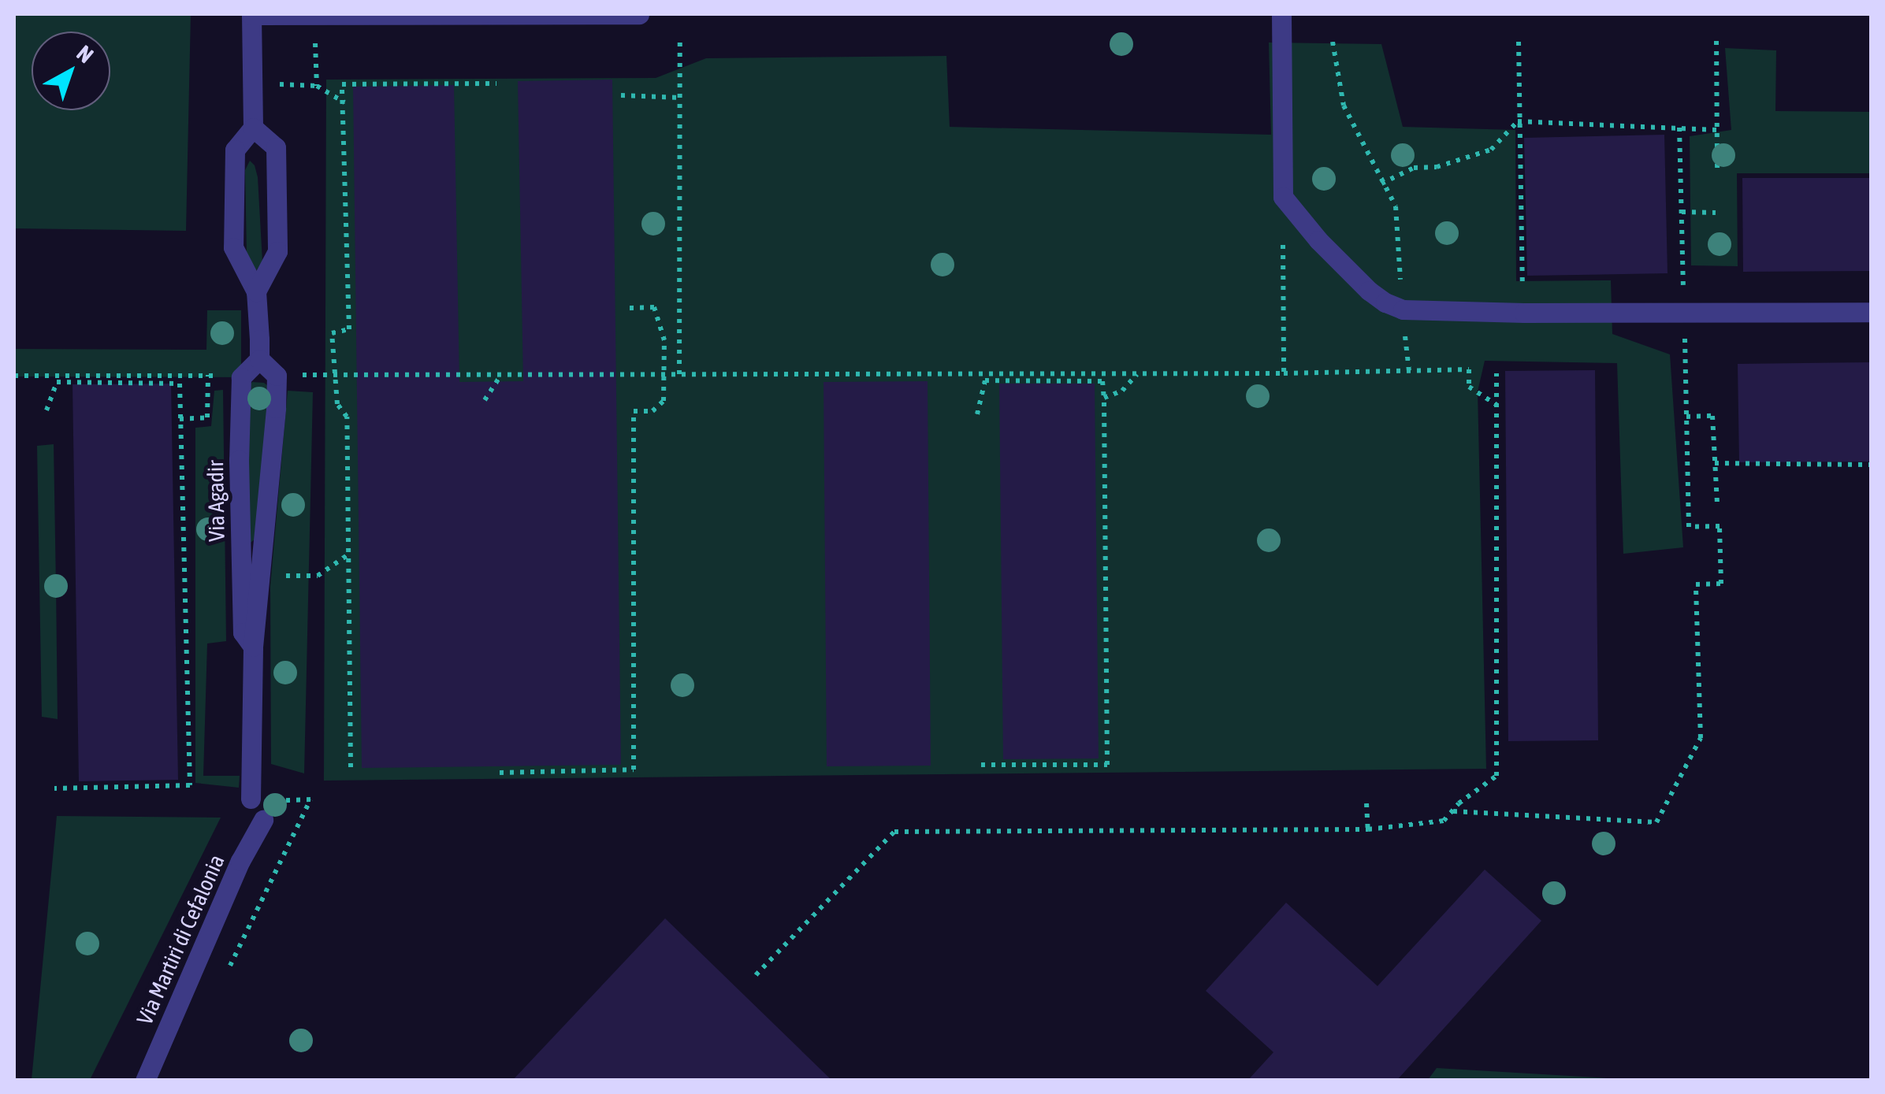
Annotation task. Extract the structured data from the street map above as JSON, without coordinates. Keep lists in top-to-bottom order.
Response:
{
  "streets": {
    "street": ["Via Agadir", "Via Martiri di Cefalonia"]
  },
  "north": "top right"
}
